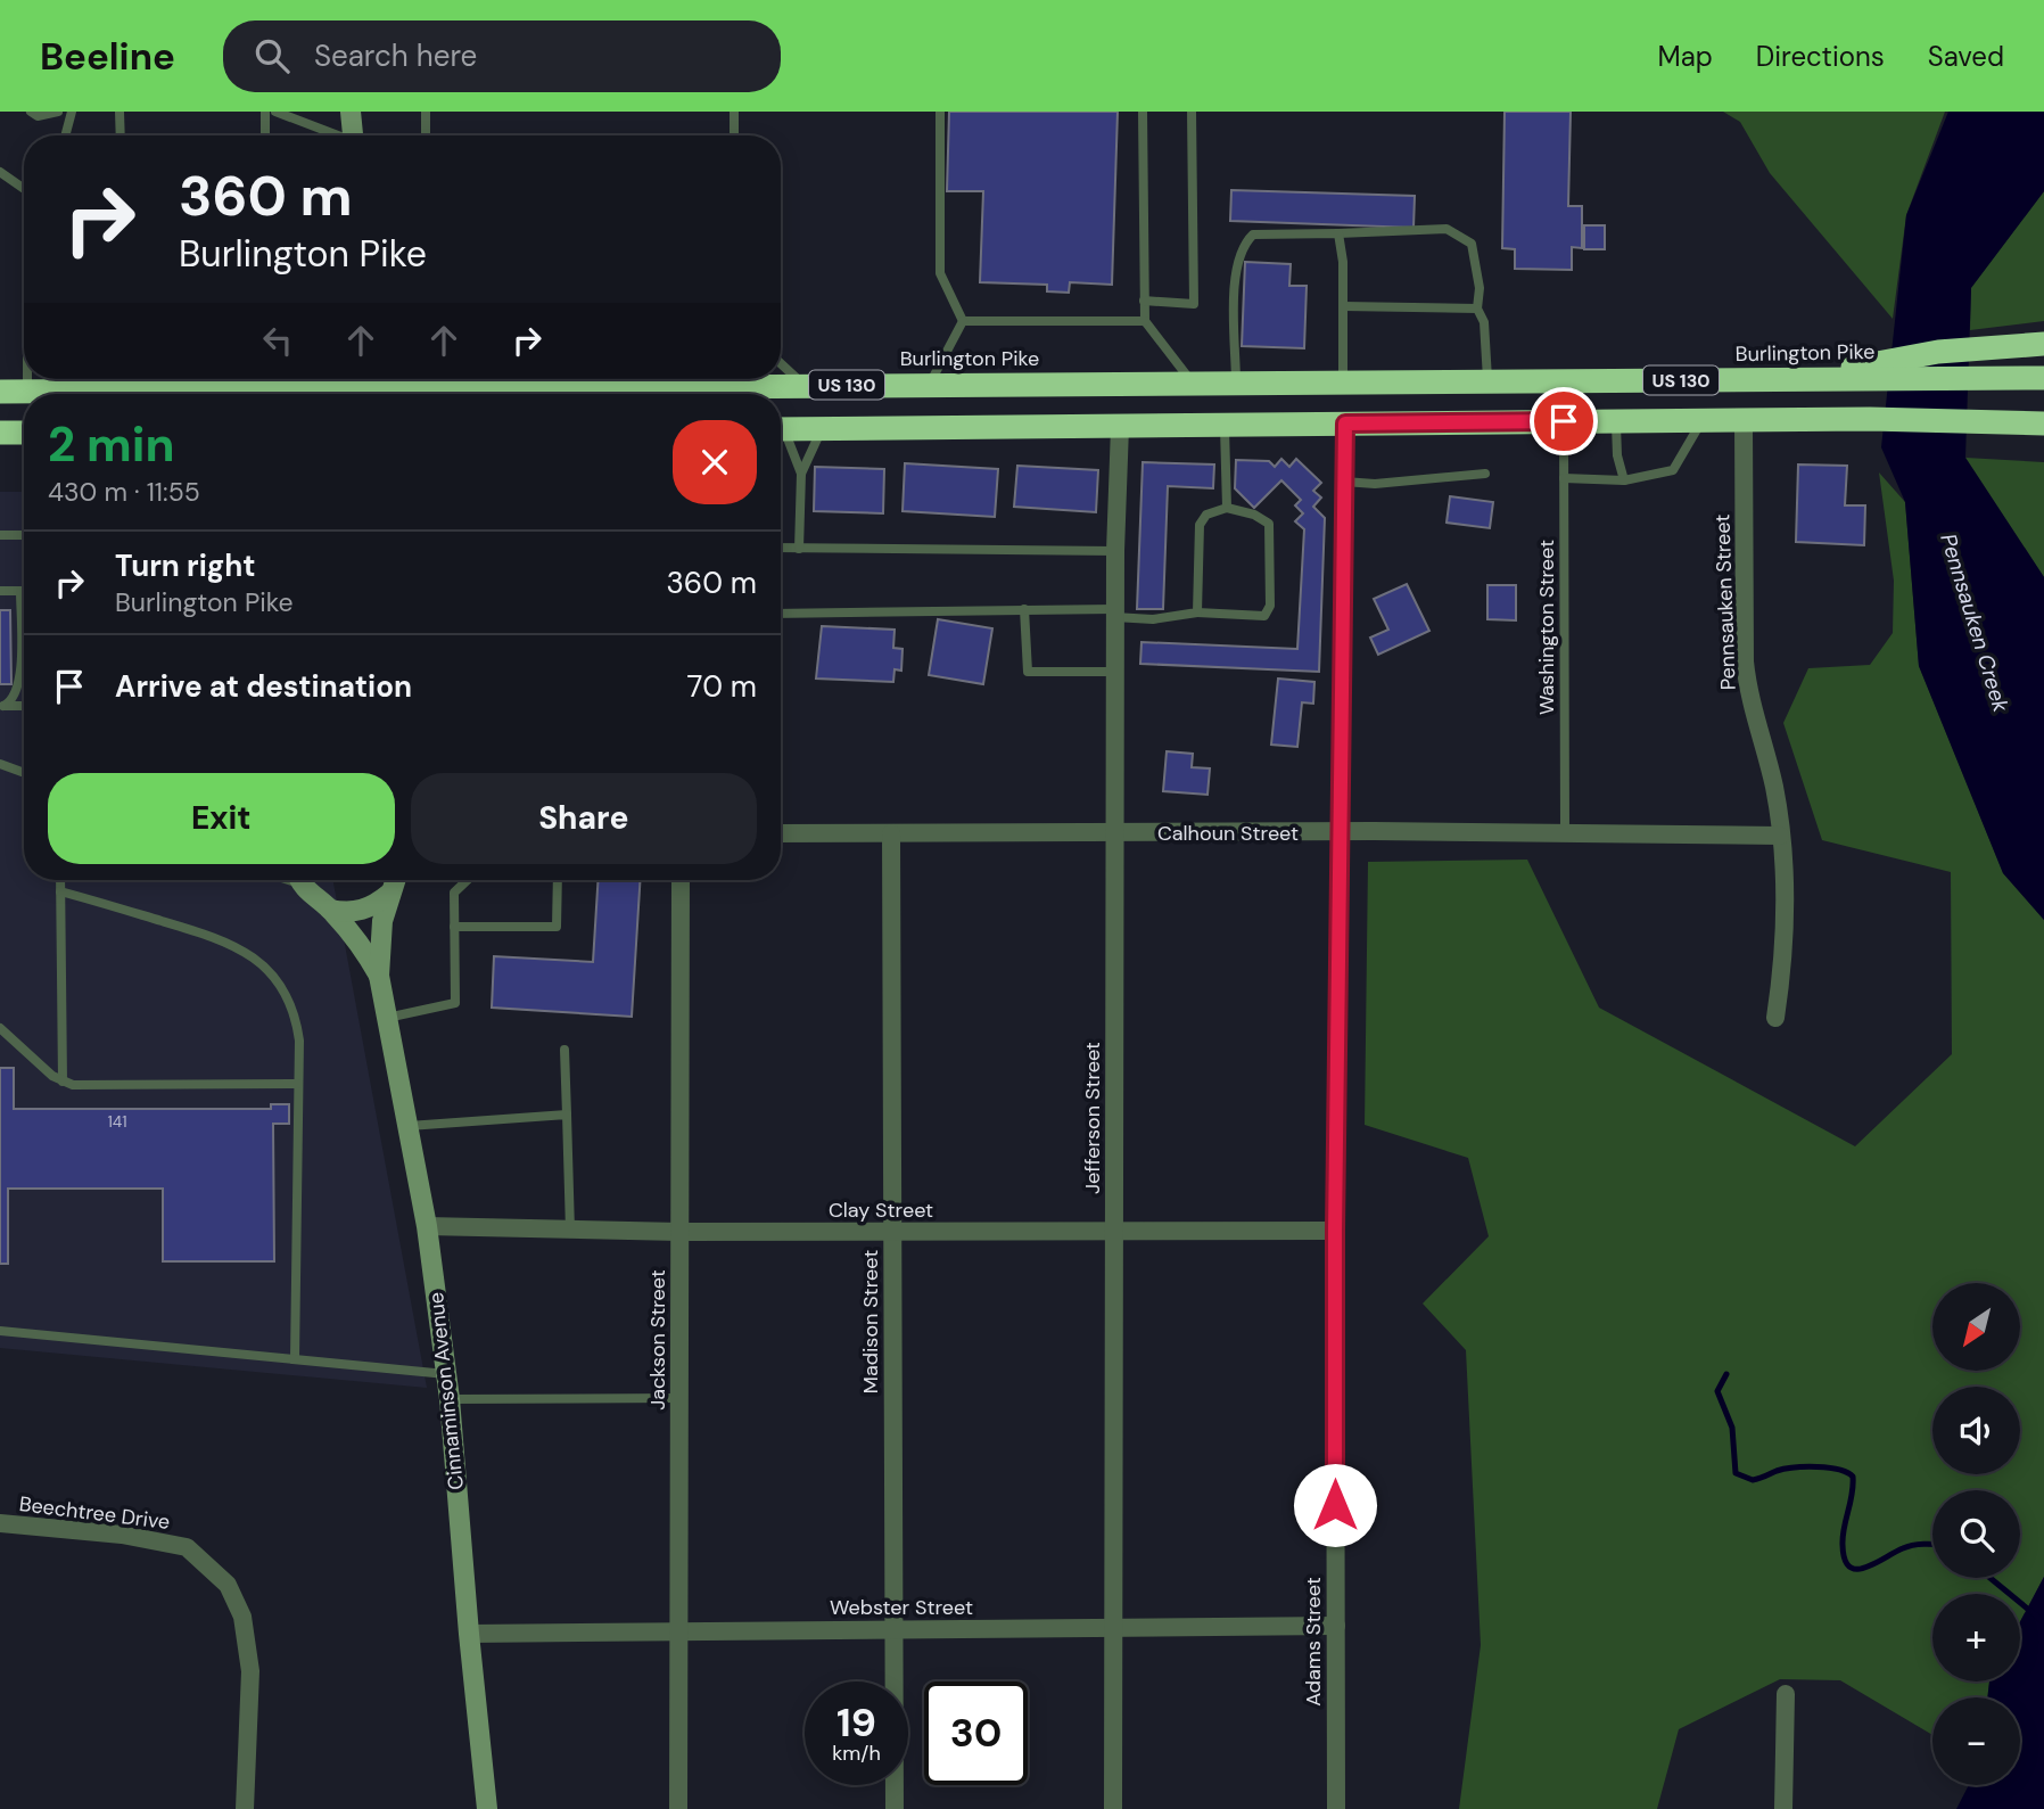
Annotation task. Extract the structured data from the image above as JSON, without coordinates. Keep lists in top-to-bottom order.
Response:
{
  "streets": {
    "highway": ["Burlington Pike", "US 130"],
    "main road": ["Cinnaminson Avenue"],
    "street": [
      "Pennsauken Street",
      "Calhoun Street",
      "Jefferson Street",
      "Clay Street",
      "Madison Street",
      "Jackson Street",
      "Beechtree Drive",
      "Webster Street",
      "Adams Street"
    ],
    "lane": ["Washington Street"]
  },
  "crossings": [
    ["US 130", "Pennsauken Street"],
    ["US 130", "Washington Street"],
    ["US 130", "Jefferson Street"],
    ["US 130", "Adams Street"],
    ["Pennsauken Street", "Calhoun Street"],
    ["Washington Street", "Calhoun Street"],
    ["Calhoun Street", "Jefferson Street"],
    ["Calhoun Street", "Madison Street"],
    ["Calhoun Street", "Adams Street"],
    ["Jefferson Street", "Clay Street"],
    ["Jefferson Street", "Webster Street"],
    ["Clay Street", "Madison Street"],
    ["Clay Street", "Jackson Street"],
    ["Clay Street", "Cinnaminson Avenue"],
    ["Clay Street", "Adams Street"],
    ["Madison Street", "Webster Street"],
    ["Jackson Street", "Webster Street"],
    ["Cinnaminson Avenue", "Webster Street"],
    ["Webster Street", "Adams Street"]
  ],
  "water": ["Pennsauken Creek"],
  "house_numbers": ["141"],
  "north": "bottom left",
  "page": {
    "header": "Beeline",
    "search": "Search here",
    "nav": ["Map", "Directions", "Saved"],
    "turn": ["360 m", "Burlington Pike"],
    "heading": ["2 min", "430 m · 11:55"],
    "list": [
      {
        "name": "Turn right",
        "note": "Burlington Pike",
        "value": "360 m"
      },
      {
        "name": "Arrive at destination",
        "value": "70 m"
      }
    ],
    "buttons": ["Exit", "Share"],
    "map_buttons": ["+", "−"],
    "speed": "19 km/h",
    "limit": "30"
  }
}
